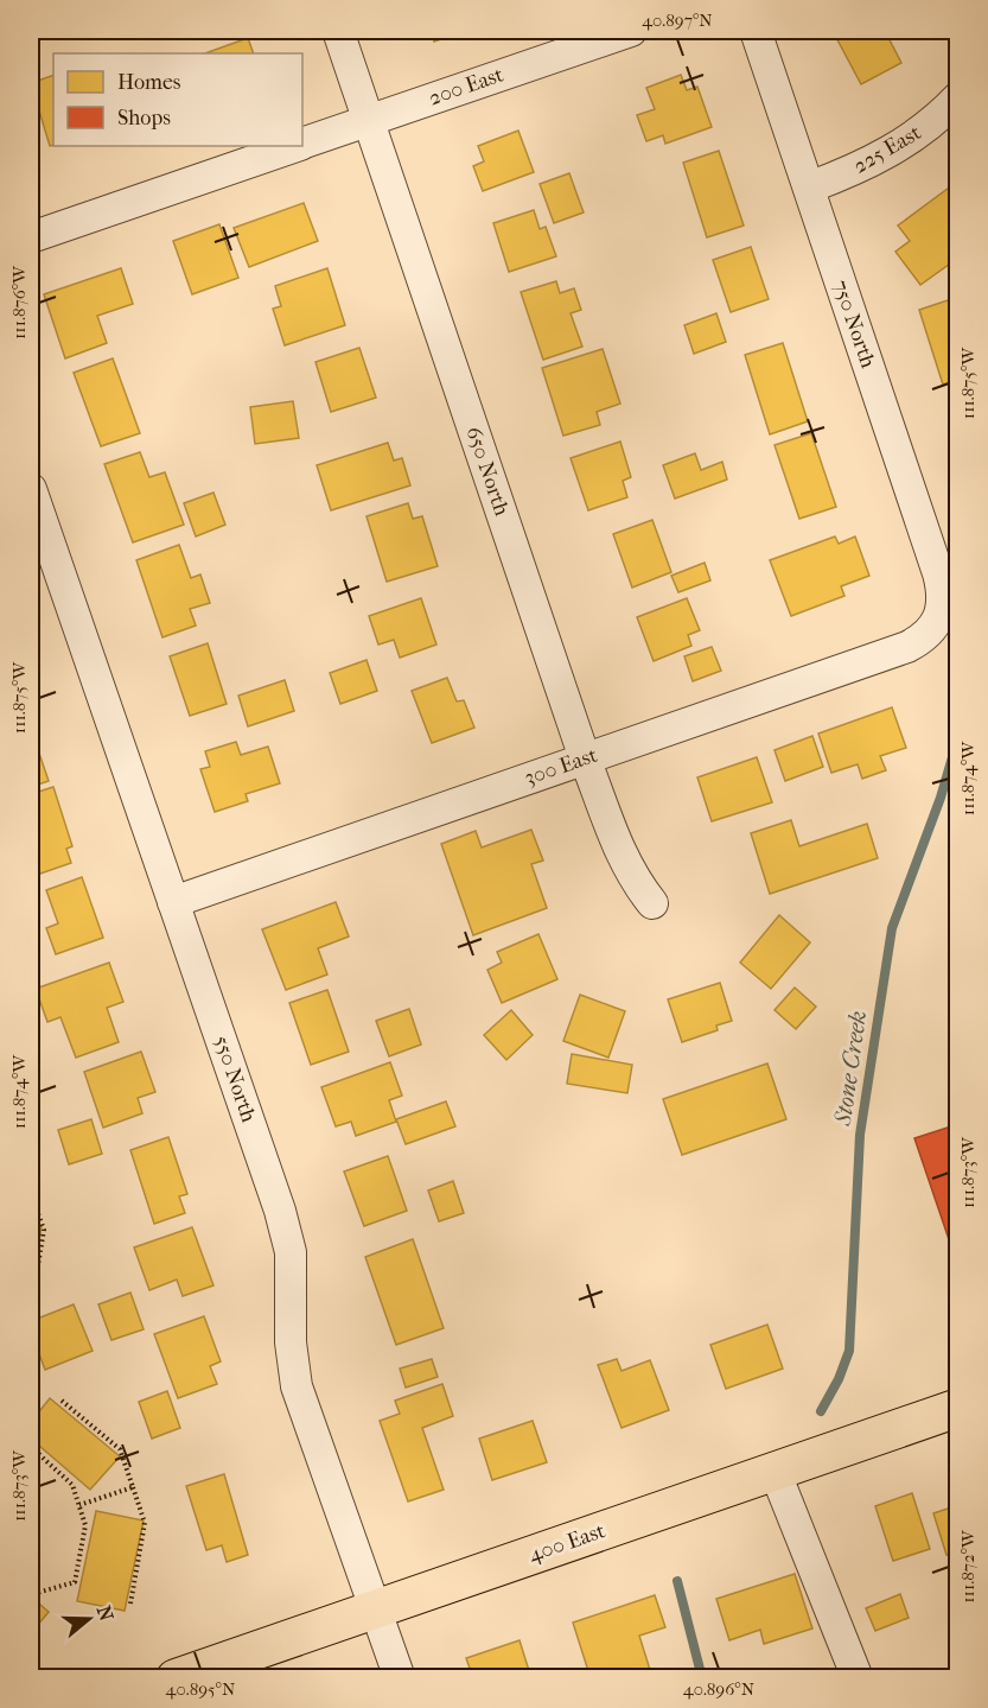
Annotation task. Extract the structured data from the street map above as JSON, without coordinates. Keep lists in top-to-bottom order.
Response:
{
  "streets": {
    "main road": ["400 East"],
    "street": [
      "200 East",
      "225 East",
      "750 North",
      "650 North",
      "300 East",
      "550 North"
    ]
  },
  "crossings": [
    ["200 East", "650 North"],
    ["225 East", "750 North"],
    ["750 North", "300 East"],
    ["650 North", "300 East"],
    ["300 East", "550 North"],
    ["550 North", "400 East"]
  ],
  "water": ["Stone Creek"],
  "legend": ["Homes", "Shops"],
  "north": "right",
  "coordinates": [
    "40.897°N",
    "111.876°W",
    "111.875°W",
    "111.874°W",
    "111.873°W",
    "111.872°W",
    "40.895°N",
    "40.896°N"
  ]
}
